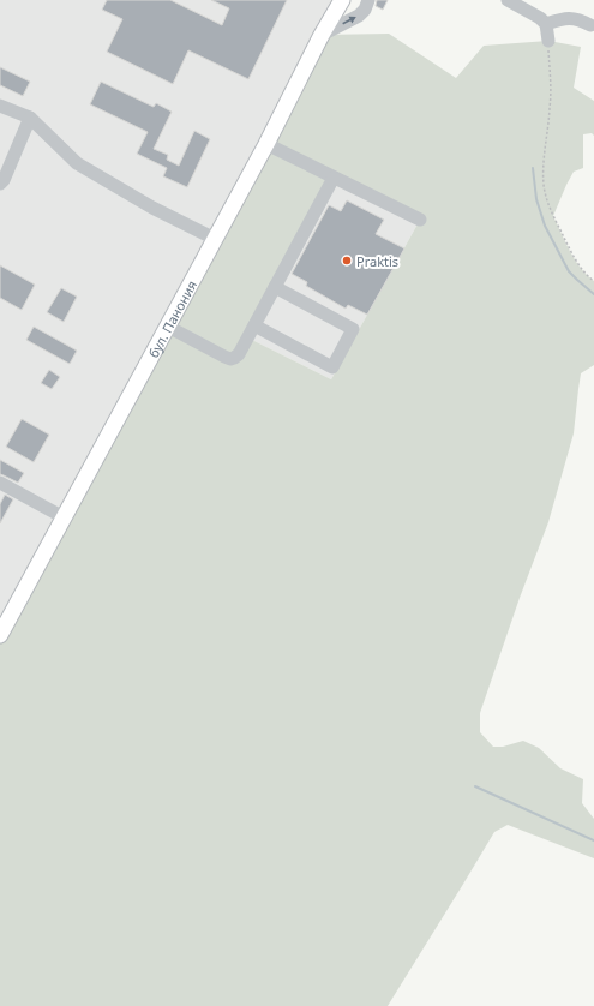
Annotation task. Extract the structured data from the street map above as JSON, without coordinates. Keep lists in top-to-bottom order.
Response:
{
  "streets": {
    "main road": ["бул. Панония"]
  },
  "places": ["Praktis"]
}
